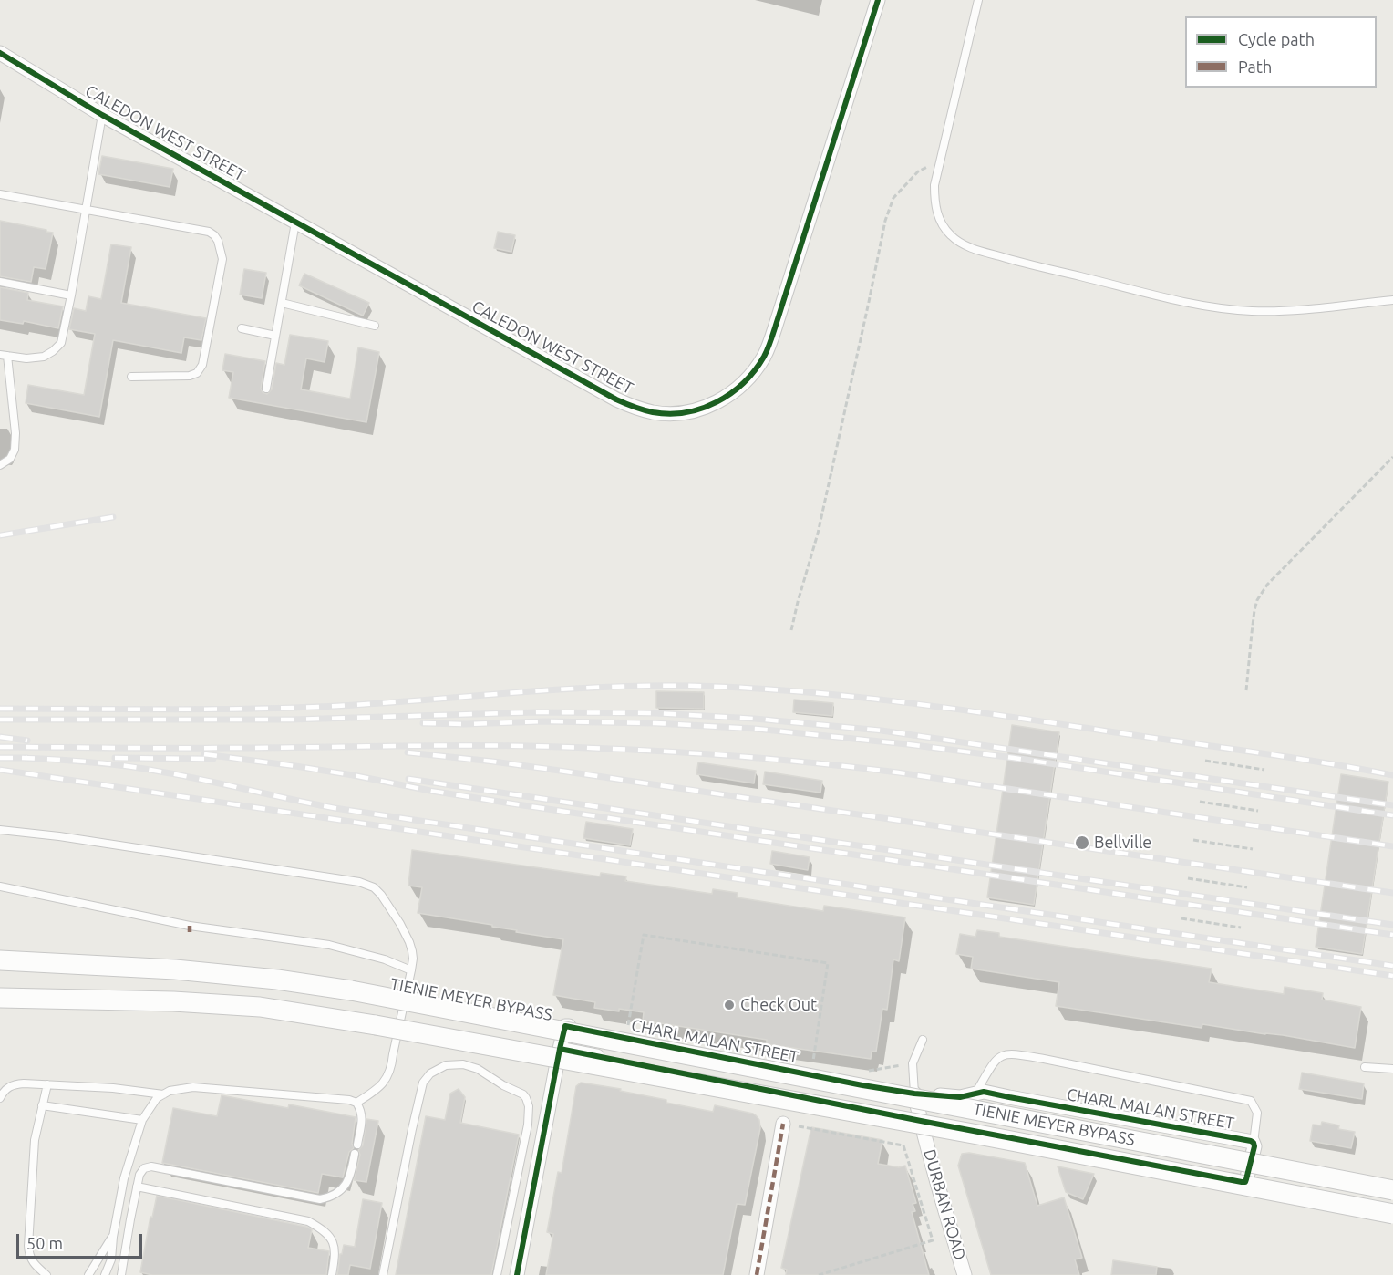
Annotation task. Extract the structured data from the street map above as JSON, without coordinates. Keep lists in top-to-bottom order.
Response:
{
  "streets": {
    "main road": ["TIENIE MEYER BYPASS"],
    "street": ["CALEDON WEST STREET", "CHARL MALAN STREET", "DURBAN ROAD"]
  },
  "crossings": [
    ["CHARL MALAN STREET", "DURBAN ROAD"]
  ],
  "places": ["Bellville", "Check Out"],
  "legend": ["Cycle path", "Path"],
  "scale_bar": "50 m"
}
